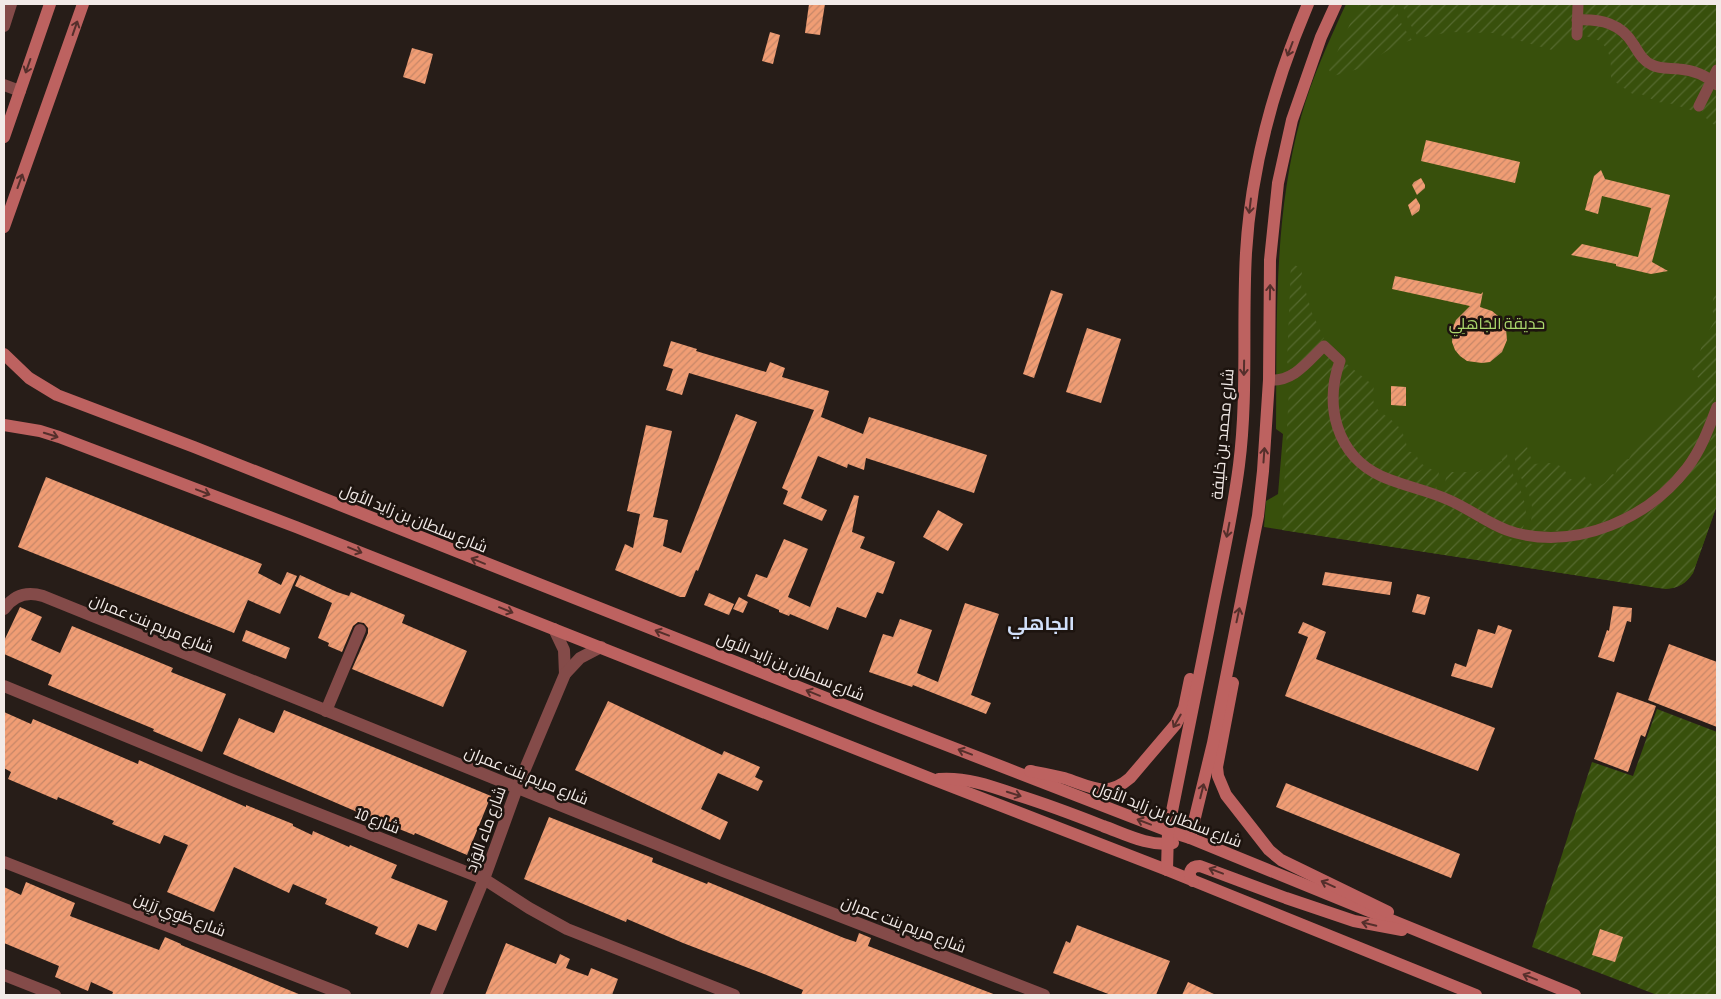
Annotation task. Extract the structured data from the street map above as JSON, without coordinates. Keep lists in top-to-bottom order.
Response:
{
  "streets": {
    "main road": ["شارع محمد بن خليفة", "شارع سلطان بن زايد الأول"],
    "street": [
      "شارع مريم بنت عمران",
      "شارع 10",
      "شارع ماء الوَرْد",
      "شارع طَوِي رَزِين"
    ]
  },
  "crossings": [
    ["شارع محمد بن خليفة", "شارع سلطان بن زايد الأول"],
    ["شارع مريم بنت عمران", "شارع ماء الوَرْد"],
    ["شارع 10", "شارع ماء الوَرْد"]
  ],
  "districts": ["الجاهلي"],
  "parks": ["حديقة الجَاهلِي"]
}
